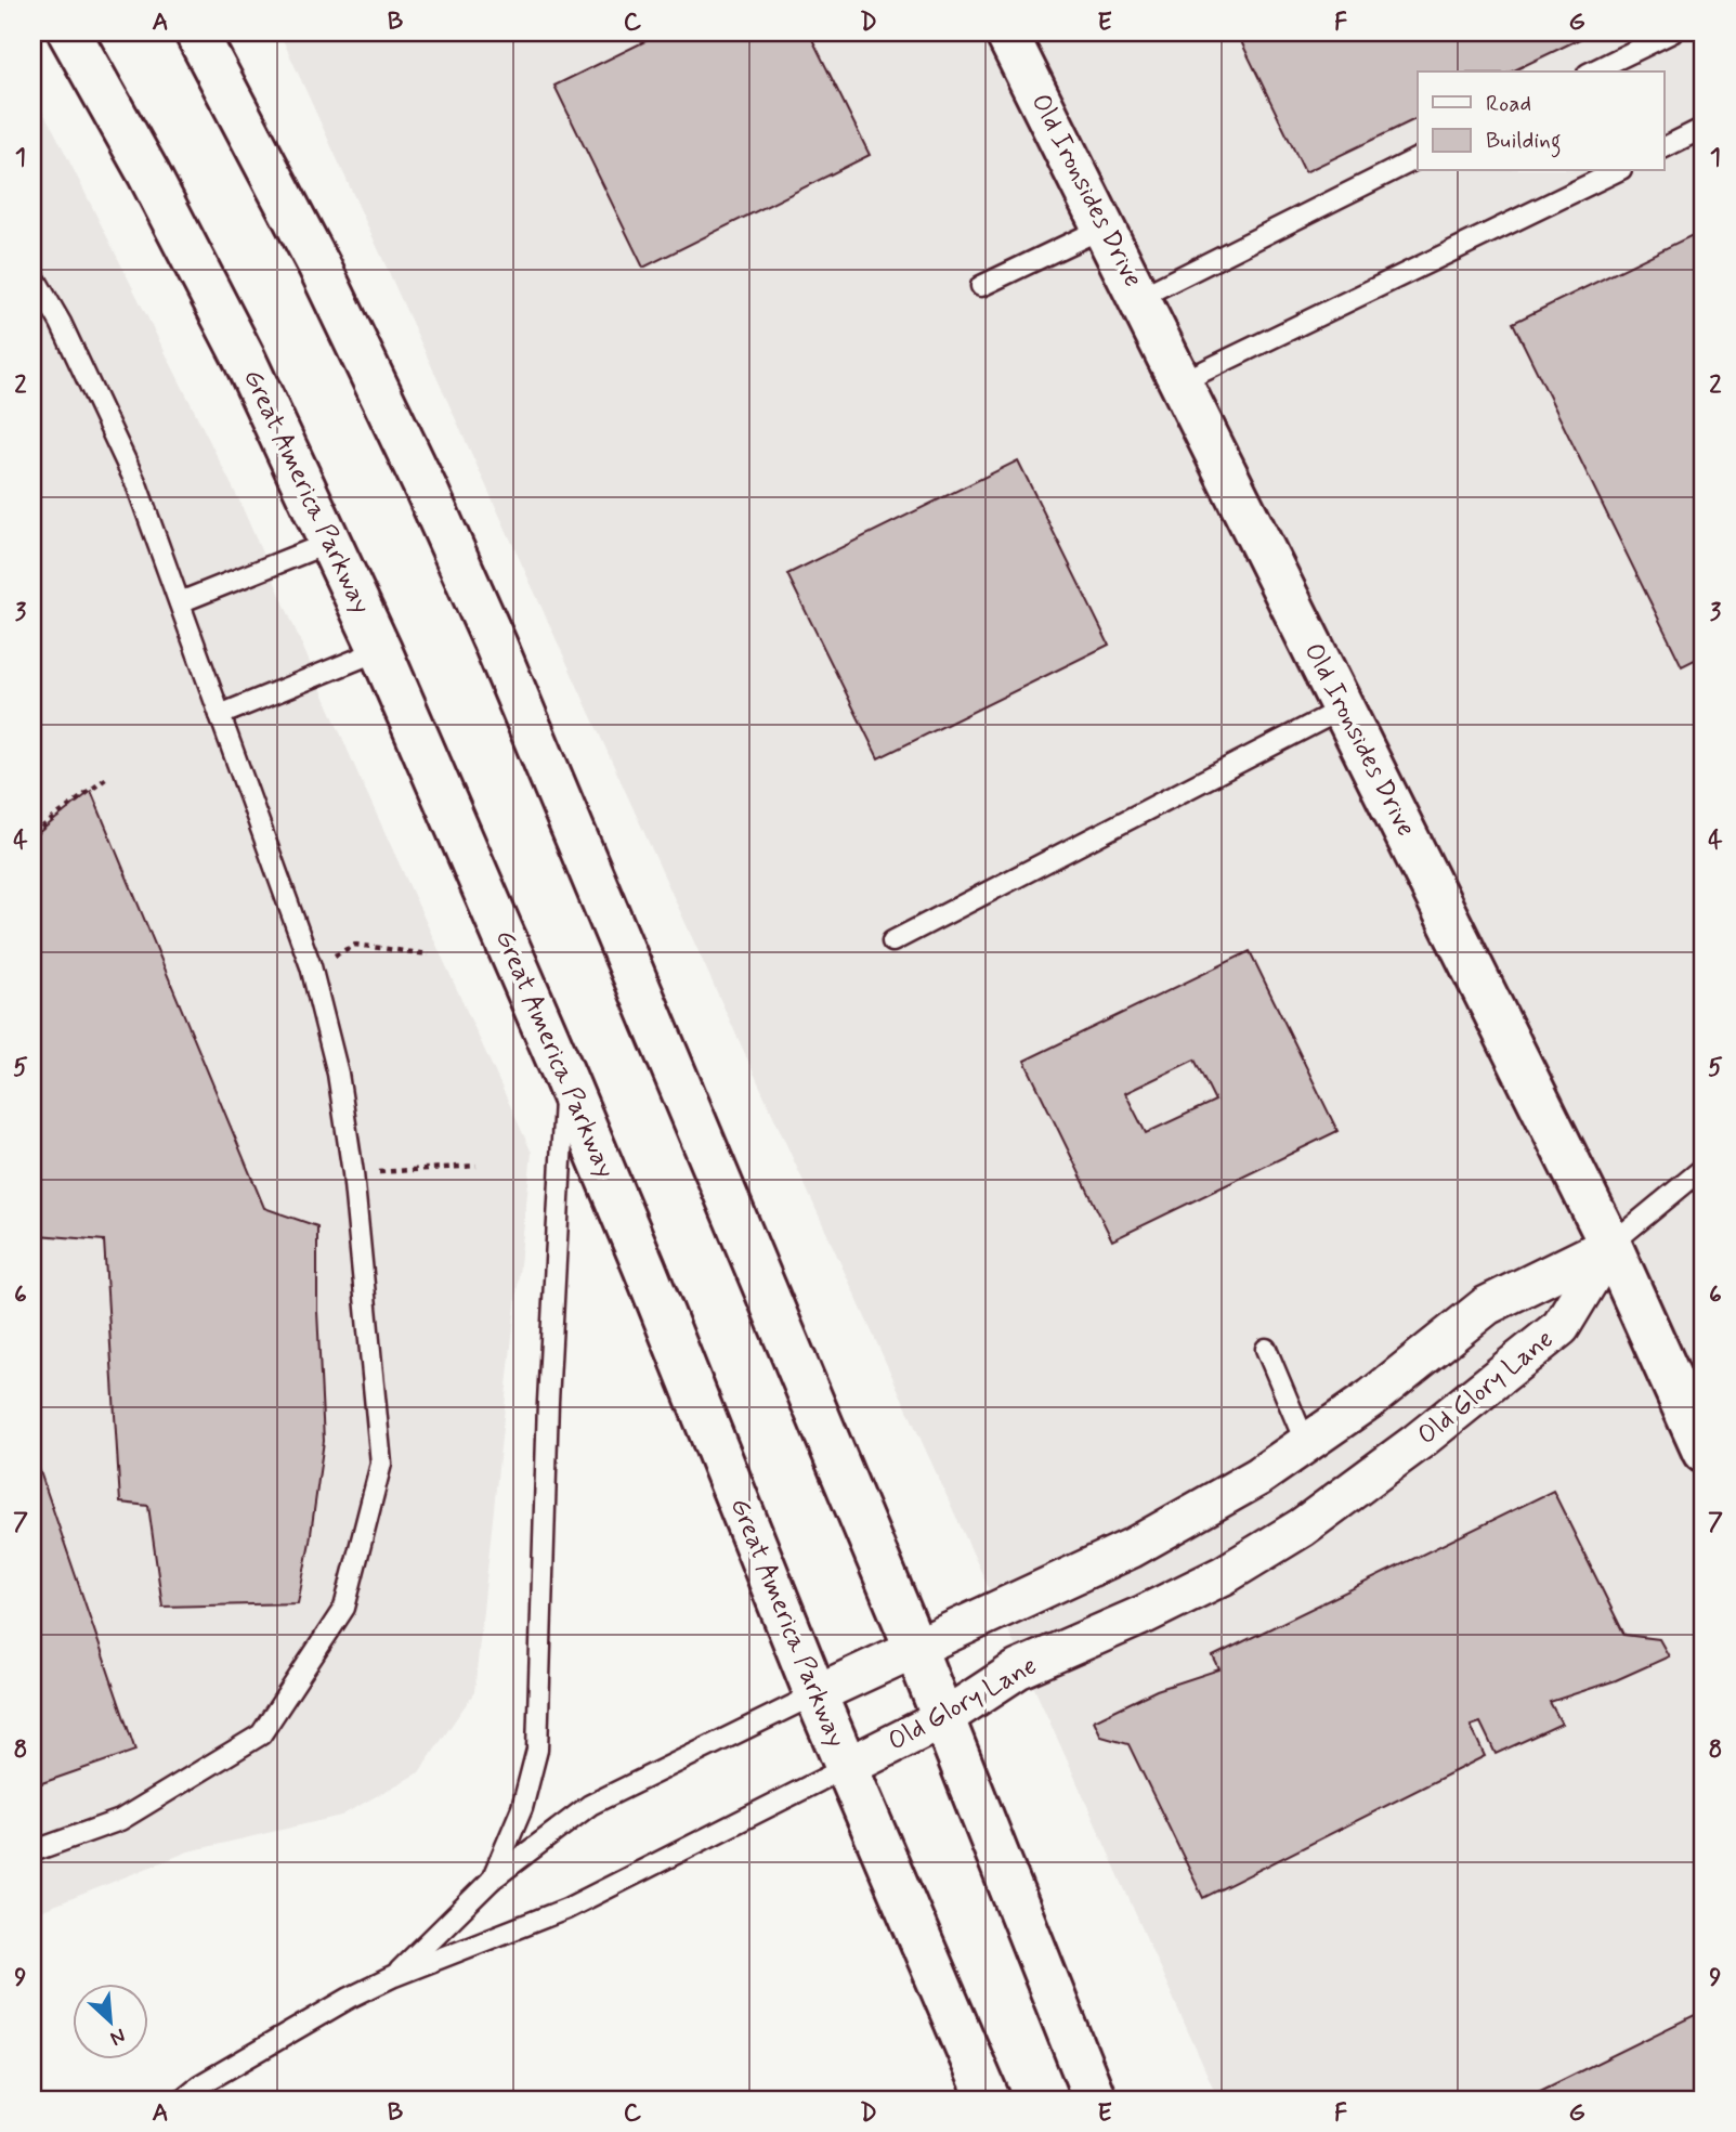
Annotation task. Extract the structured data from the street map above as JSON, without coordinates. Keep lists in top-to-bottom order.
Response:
{
  "streets": {
    "main road": ["Old Ironsides Drive", "Great America Parkway"],
    "street": ["Old Glory Lane"]
  },
  "crossings": [
    ["Old Ironsides Drive", "Old Glory Lane"],
    ["Great America Parkway", "Old Glory Lane"]
  ],
  "legend": ["Road", "Building"],
  "north": "bottom right",
  "grid": {
    "columns": [
      "A",
      "B",
      "C",
      "D",
      "E",
      "F",
      "G"
    ],
    "rows": [
      "1",
      "2",
      "3",
      "4",
      "5",
      "6",
      "7",
      "8",
      "9"
    ]
  }
}
